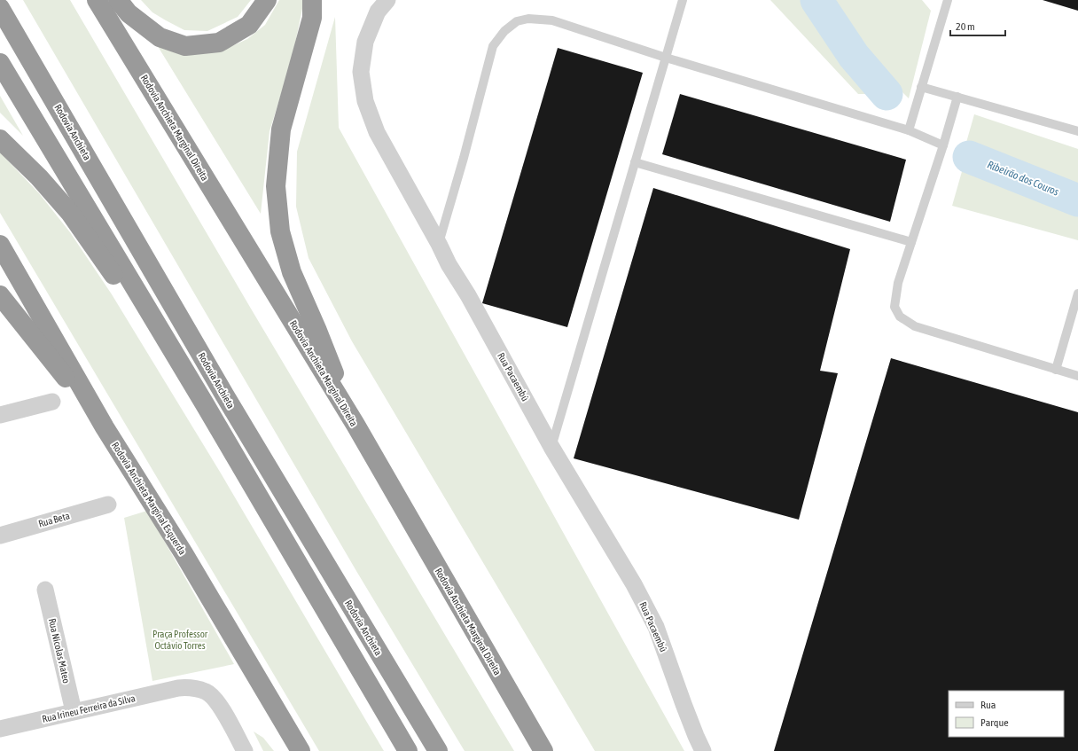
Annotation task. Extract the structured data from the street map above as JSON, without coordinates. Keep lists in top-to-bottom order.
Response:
{
  "streets": {
    "highway": ["Rodovia Anchieta Marginal Direita", "Rodovia Anchieta", "Rodovia Anchieta Marginal Esquerda"],
    "street": [
      "Rua Pacaembú",
      "Rua Beta",
      "Rua Nicolas Mateo",
      "Rua Irineu Ferreira da Silva"
    ]
  },
  "crossings": [
    ["Rua Nicolas Mateo", "Rua Irineu Ferreira da Silva"]
  ],
  "water": ["Ribeirão dos Couros"],
  "parks": ["Praça Professor Octávio Torres"],
  "legend": ["Rua", "Parque"],
  "scale_bar": "20 m"
}
